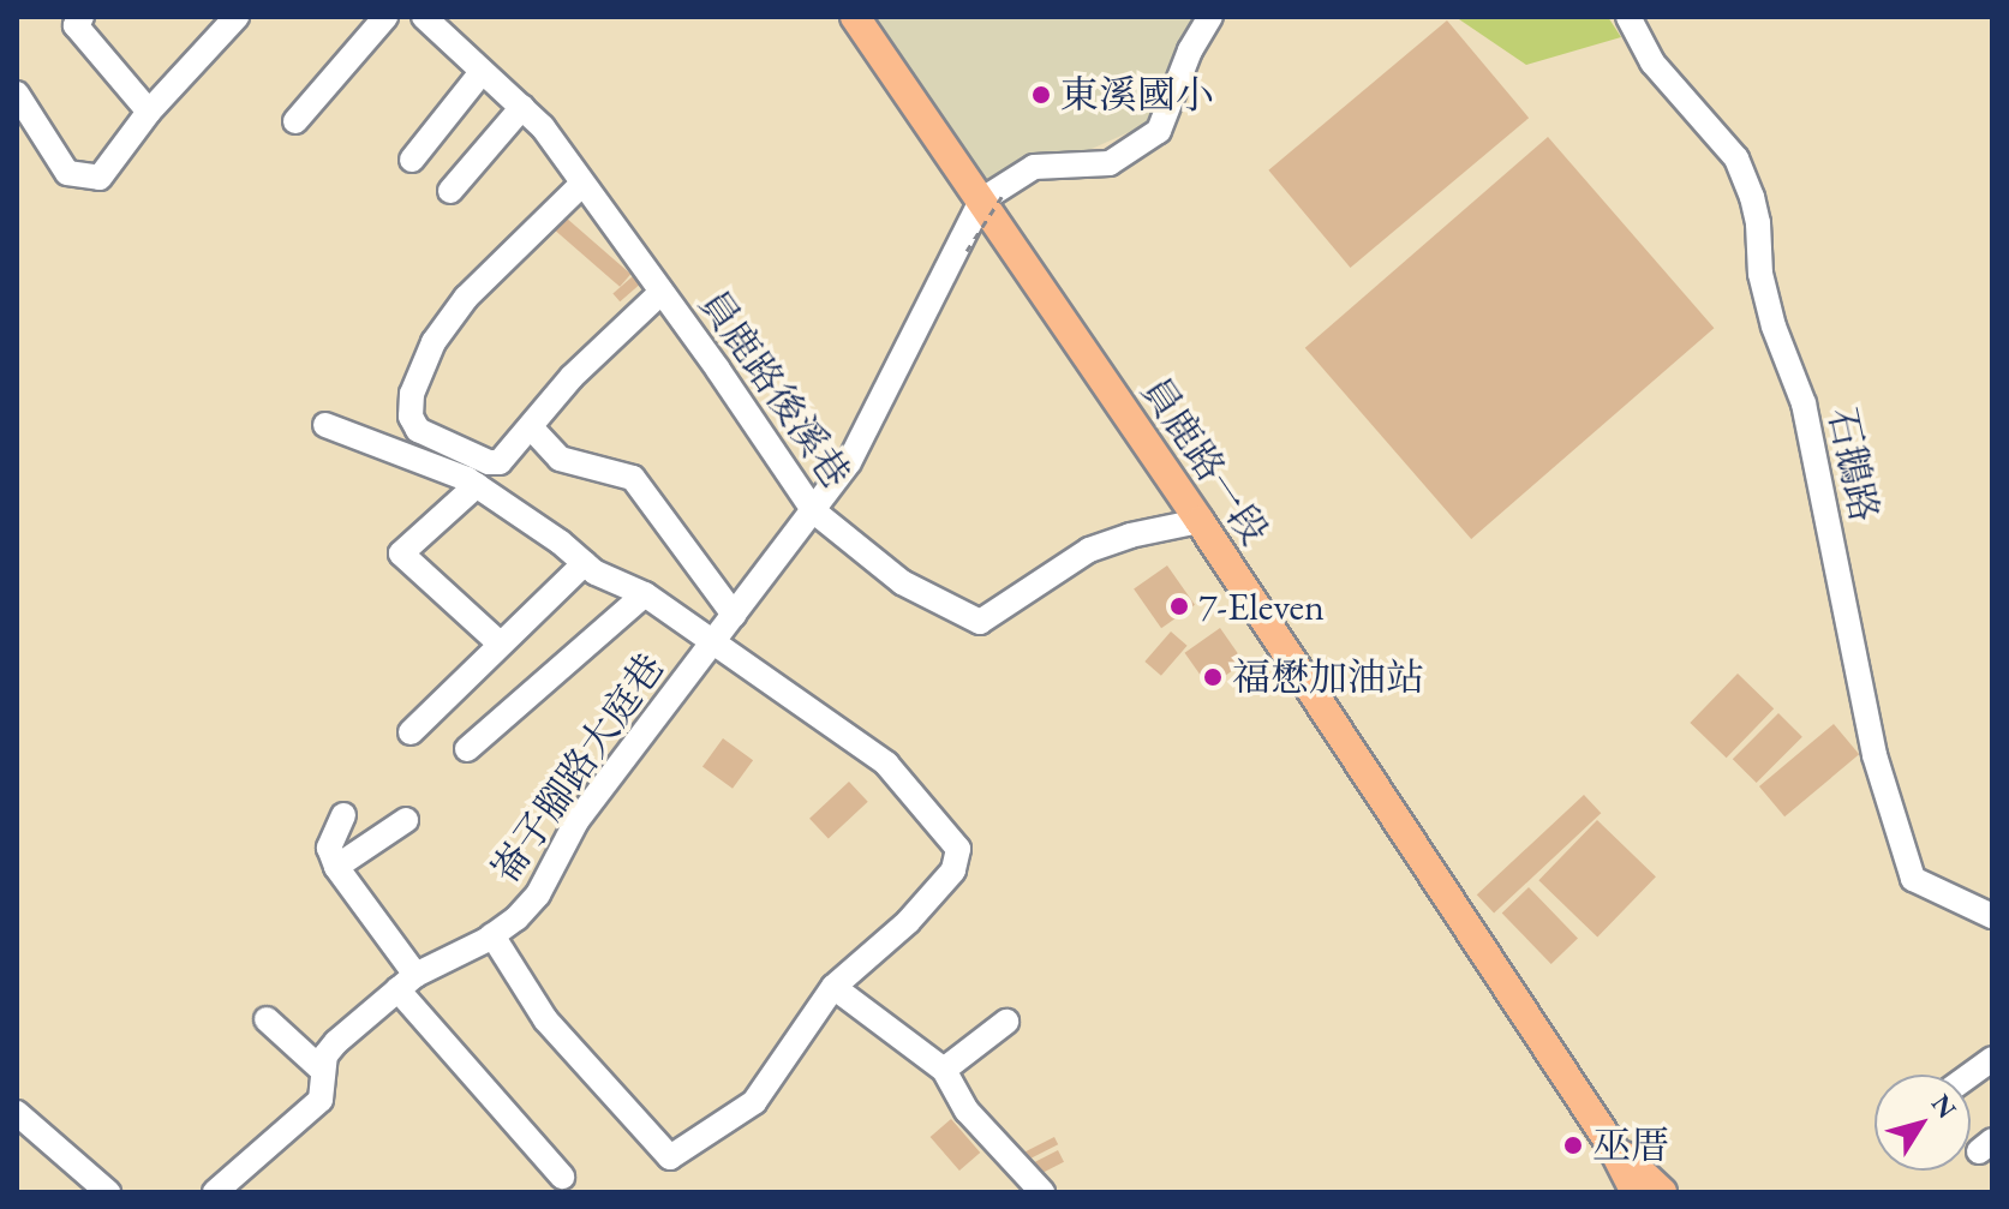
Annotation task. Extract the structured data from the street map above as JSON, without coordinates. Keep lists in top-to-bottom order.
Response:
{
  "streets": {
    "main road": ["員鹿路一段"],
    "street": ["員鹿路後溪巷", "石鵝路", "崙子腳路大庭巷"]
  },
  "crossings": [
    ["員鹿路後溪巷", "員鹿路一段"]
  ],
  "places": [
    "東溪國小",
    "7-Eleven",
    "福懋加油站",
    "巫厝"
  ],
  "north": "top right"
}
